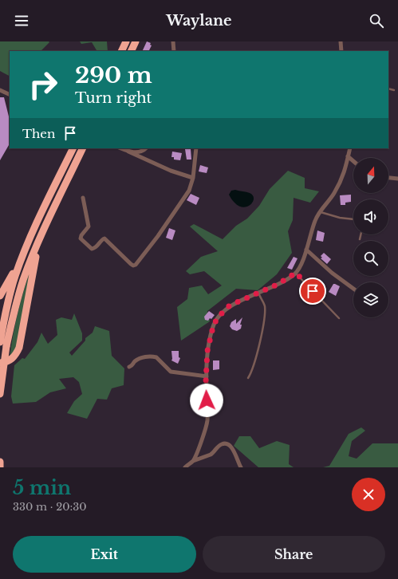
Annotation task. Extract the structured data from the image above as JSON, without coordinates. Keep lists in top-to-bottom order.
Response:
{
  "north": "top",
  "page": {
    "header": "Waylane",
    "turn": ["290 m", "Turn right"],
    "then": "Then",
    "heading": ["5 min", "330 m · 20:30"],
    "buttons": ["Exit", "Share"]
  }
}
